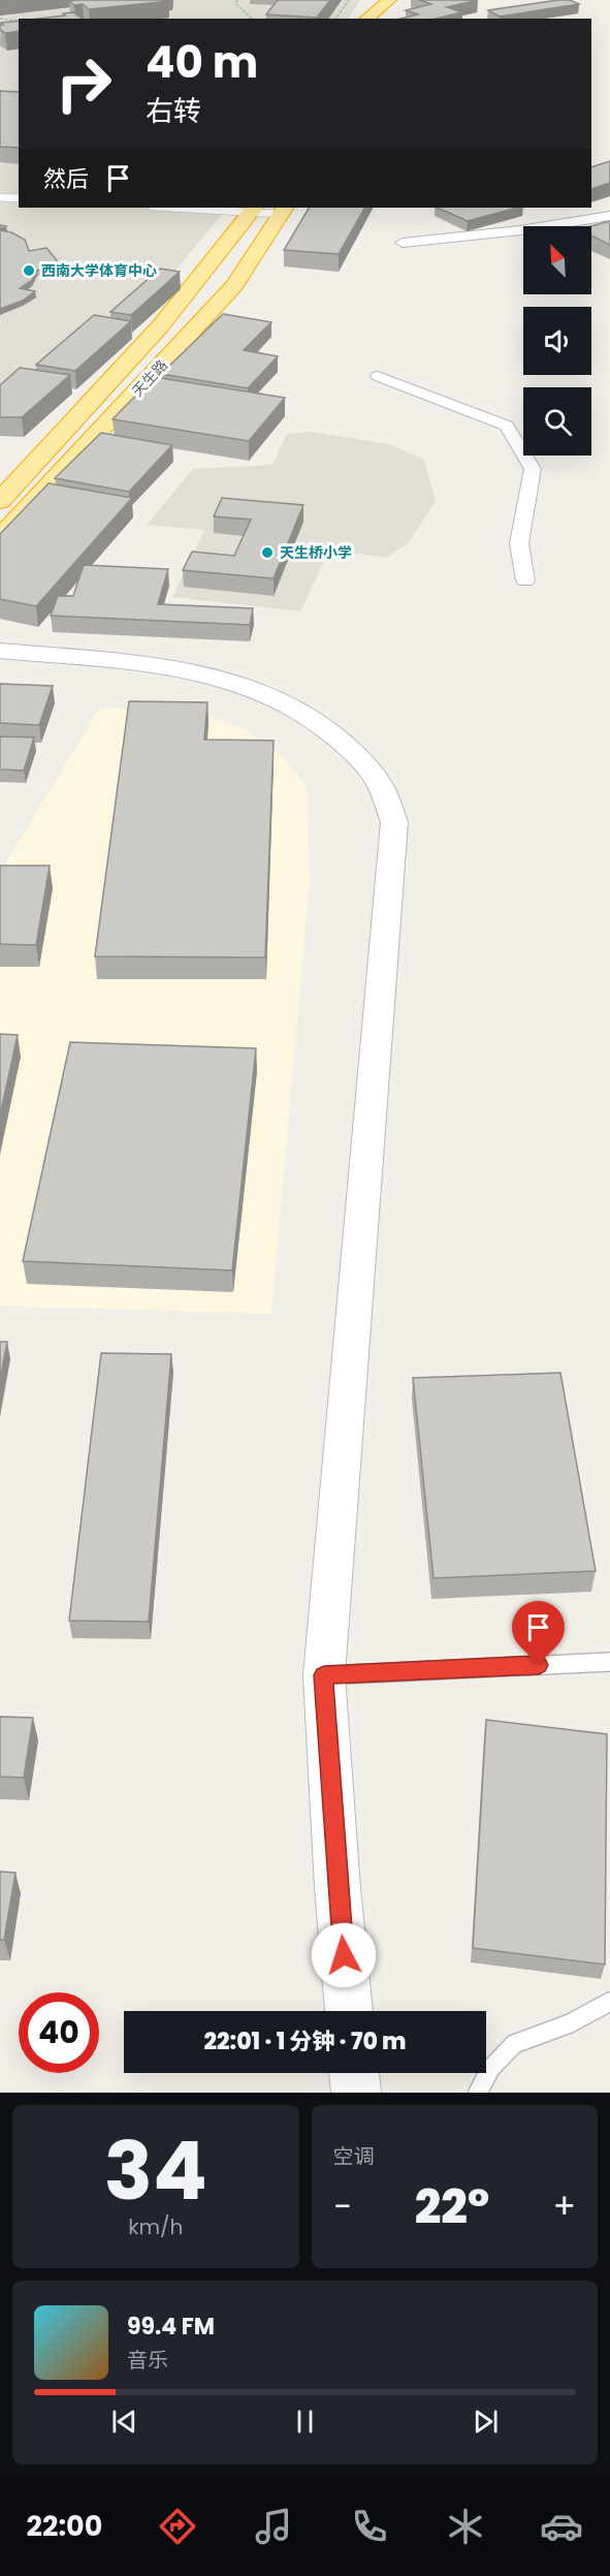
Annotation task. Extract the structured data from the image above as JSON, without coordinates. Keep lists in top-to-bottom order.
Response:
{
  "streets": {
    "highway": ["天生路"]
  },
  "places": ["西南大学体育中心", "天生桥小学"],
  "north": "top left",
  "page": {
    "turn": ["40 m", "右转"],
    "then": "然后",
    "limit": "40",
    "trip": "22:01 · 1 分钟 · 70 m",
    "tile": [
      ["34", "km/h"],
      "空调"
    ],
    "heat": ["−", "22°", "+"],
    "song": ["99.4 FM", "音乐"],
    "tabs": "22:00"
  }
}
